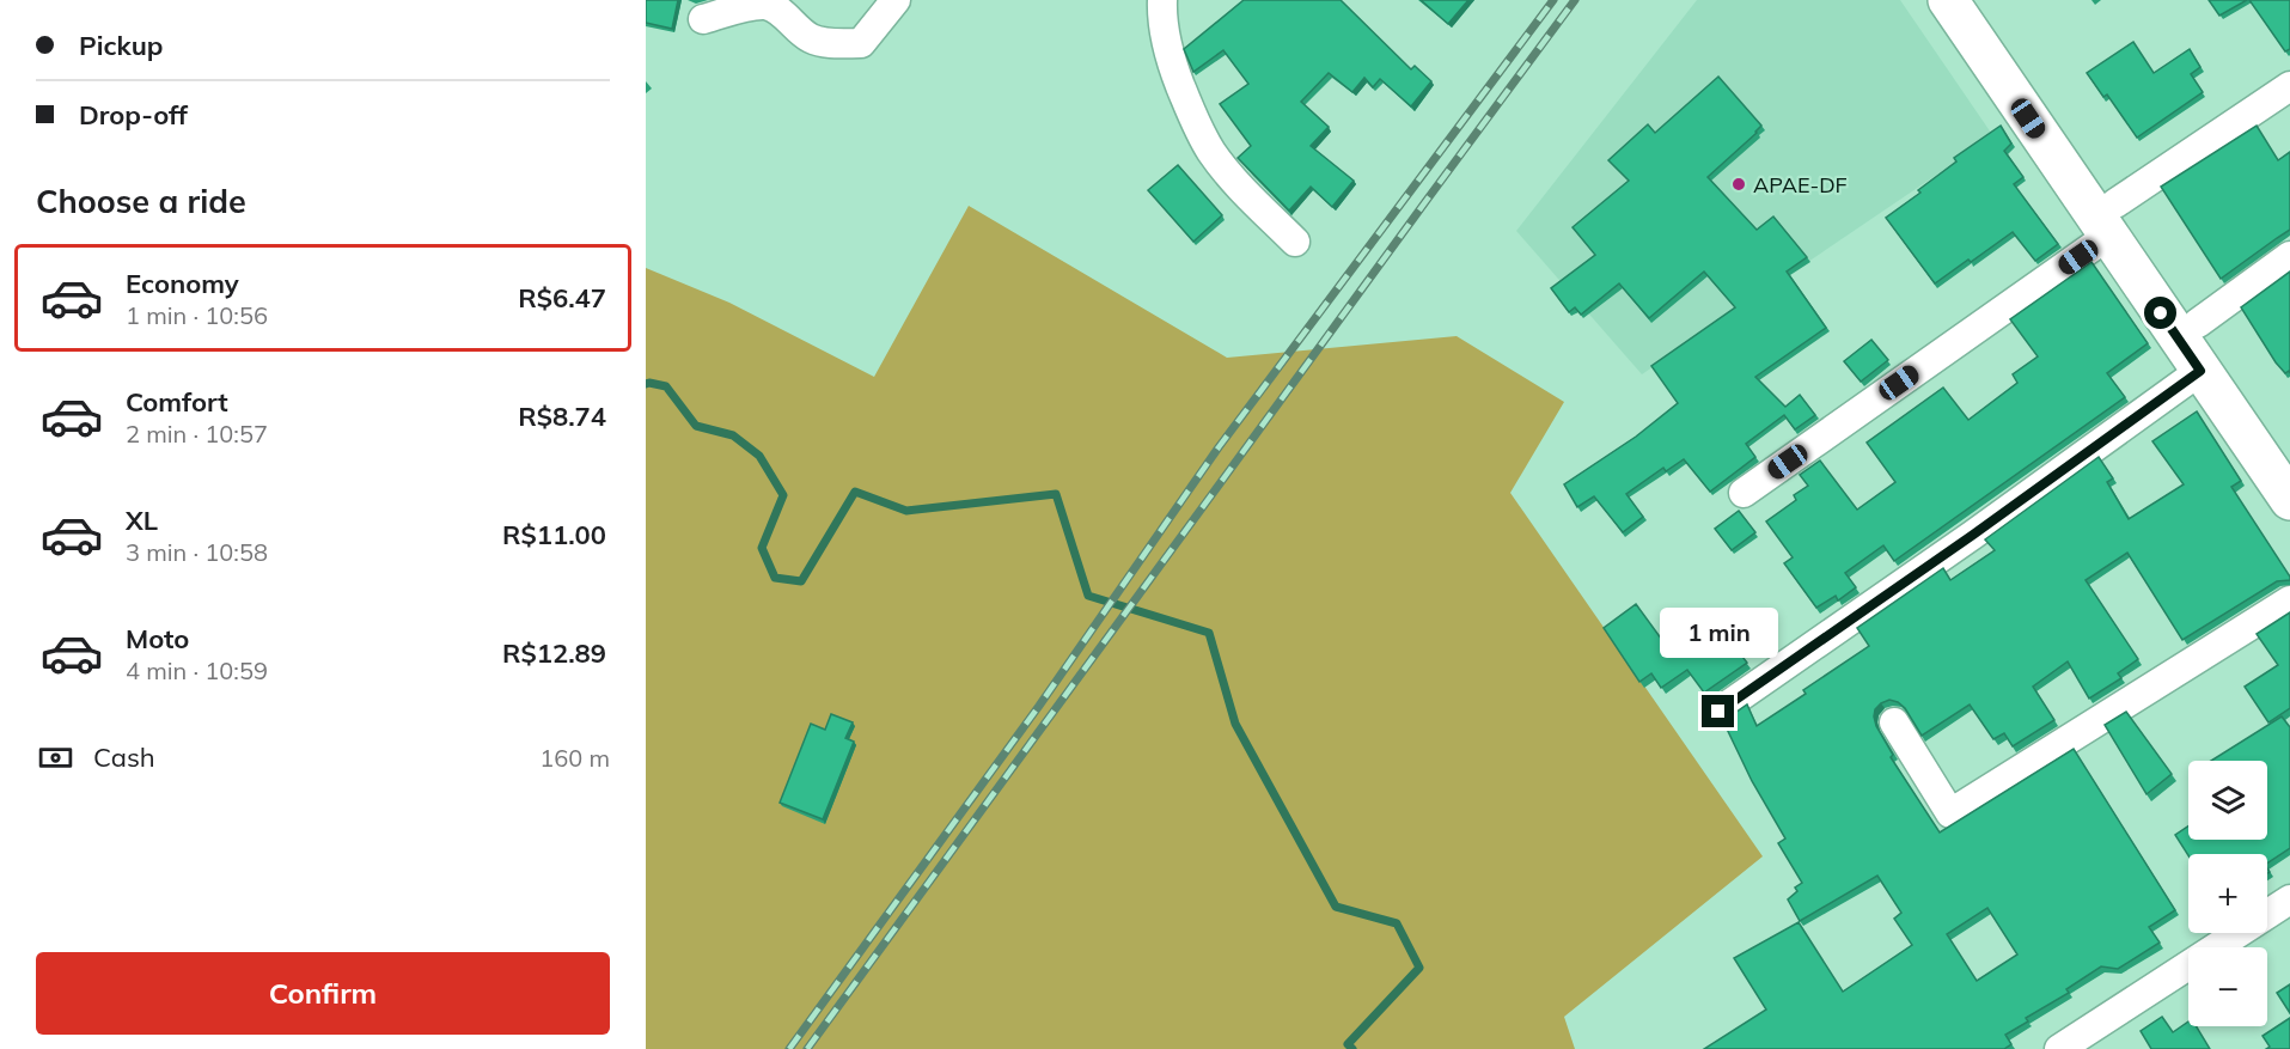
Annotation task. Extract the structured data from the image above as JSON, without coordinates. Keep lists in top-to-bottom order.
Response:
{
  "places": ["APAE-DF"],
  "page": {
    "banner": ["Pickup", "Drop-off"],
    "heading": "Choose a ride",
    "list": [
      {
        "name": "Economy",
        "note": "1 min · 10:56",
        "value": "R$6.47"
      },
      {
        "name": "Comfort",
        "note": "2 min · 10:57",
        "value": "R$8.74"
      },
      {
        "name": "XL",
        "note": "3 min · 10:58",
        "value": "R$11.00"
      },
      {
        "name": "Moto",
        "note": "4 min · 10:59",
        "value": "R$12.89"
      }
    ],
    "bubble": "1 min",
    "pay": ["Cash", "160 m"],
    "map_buttons": ["+", "−"],
    "buttons": "Confirm"
  }
}
